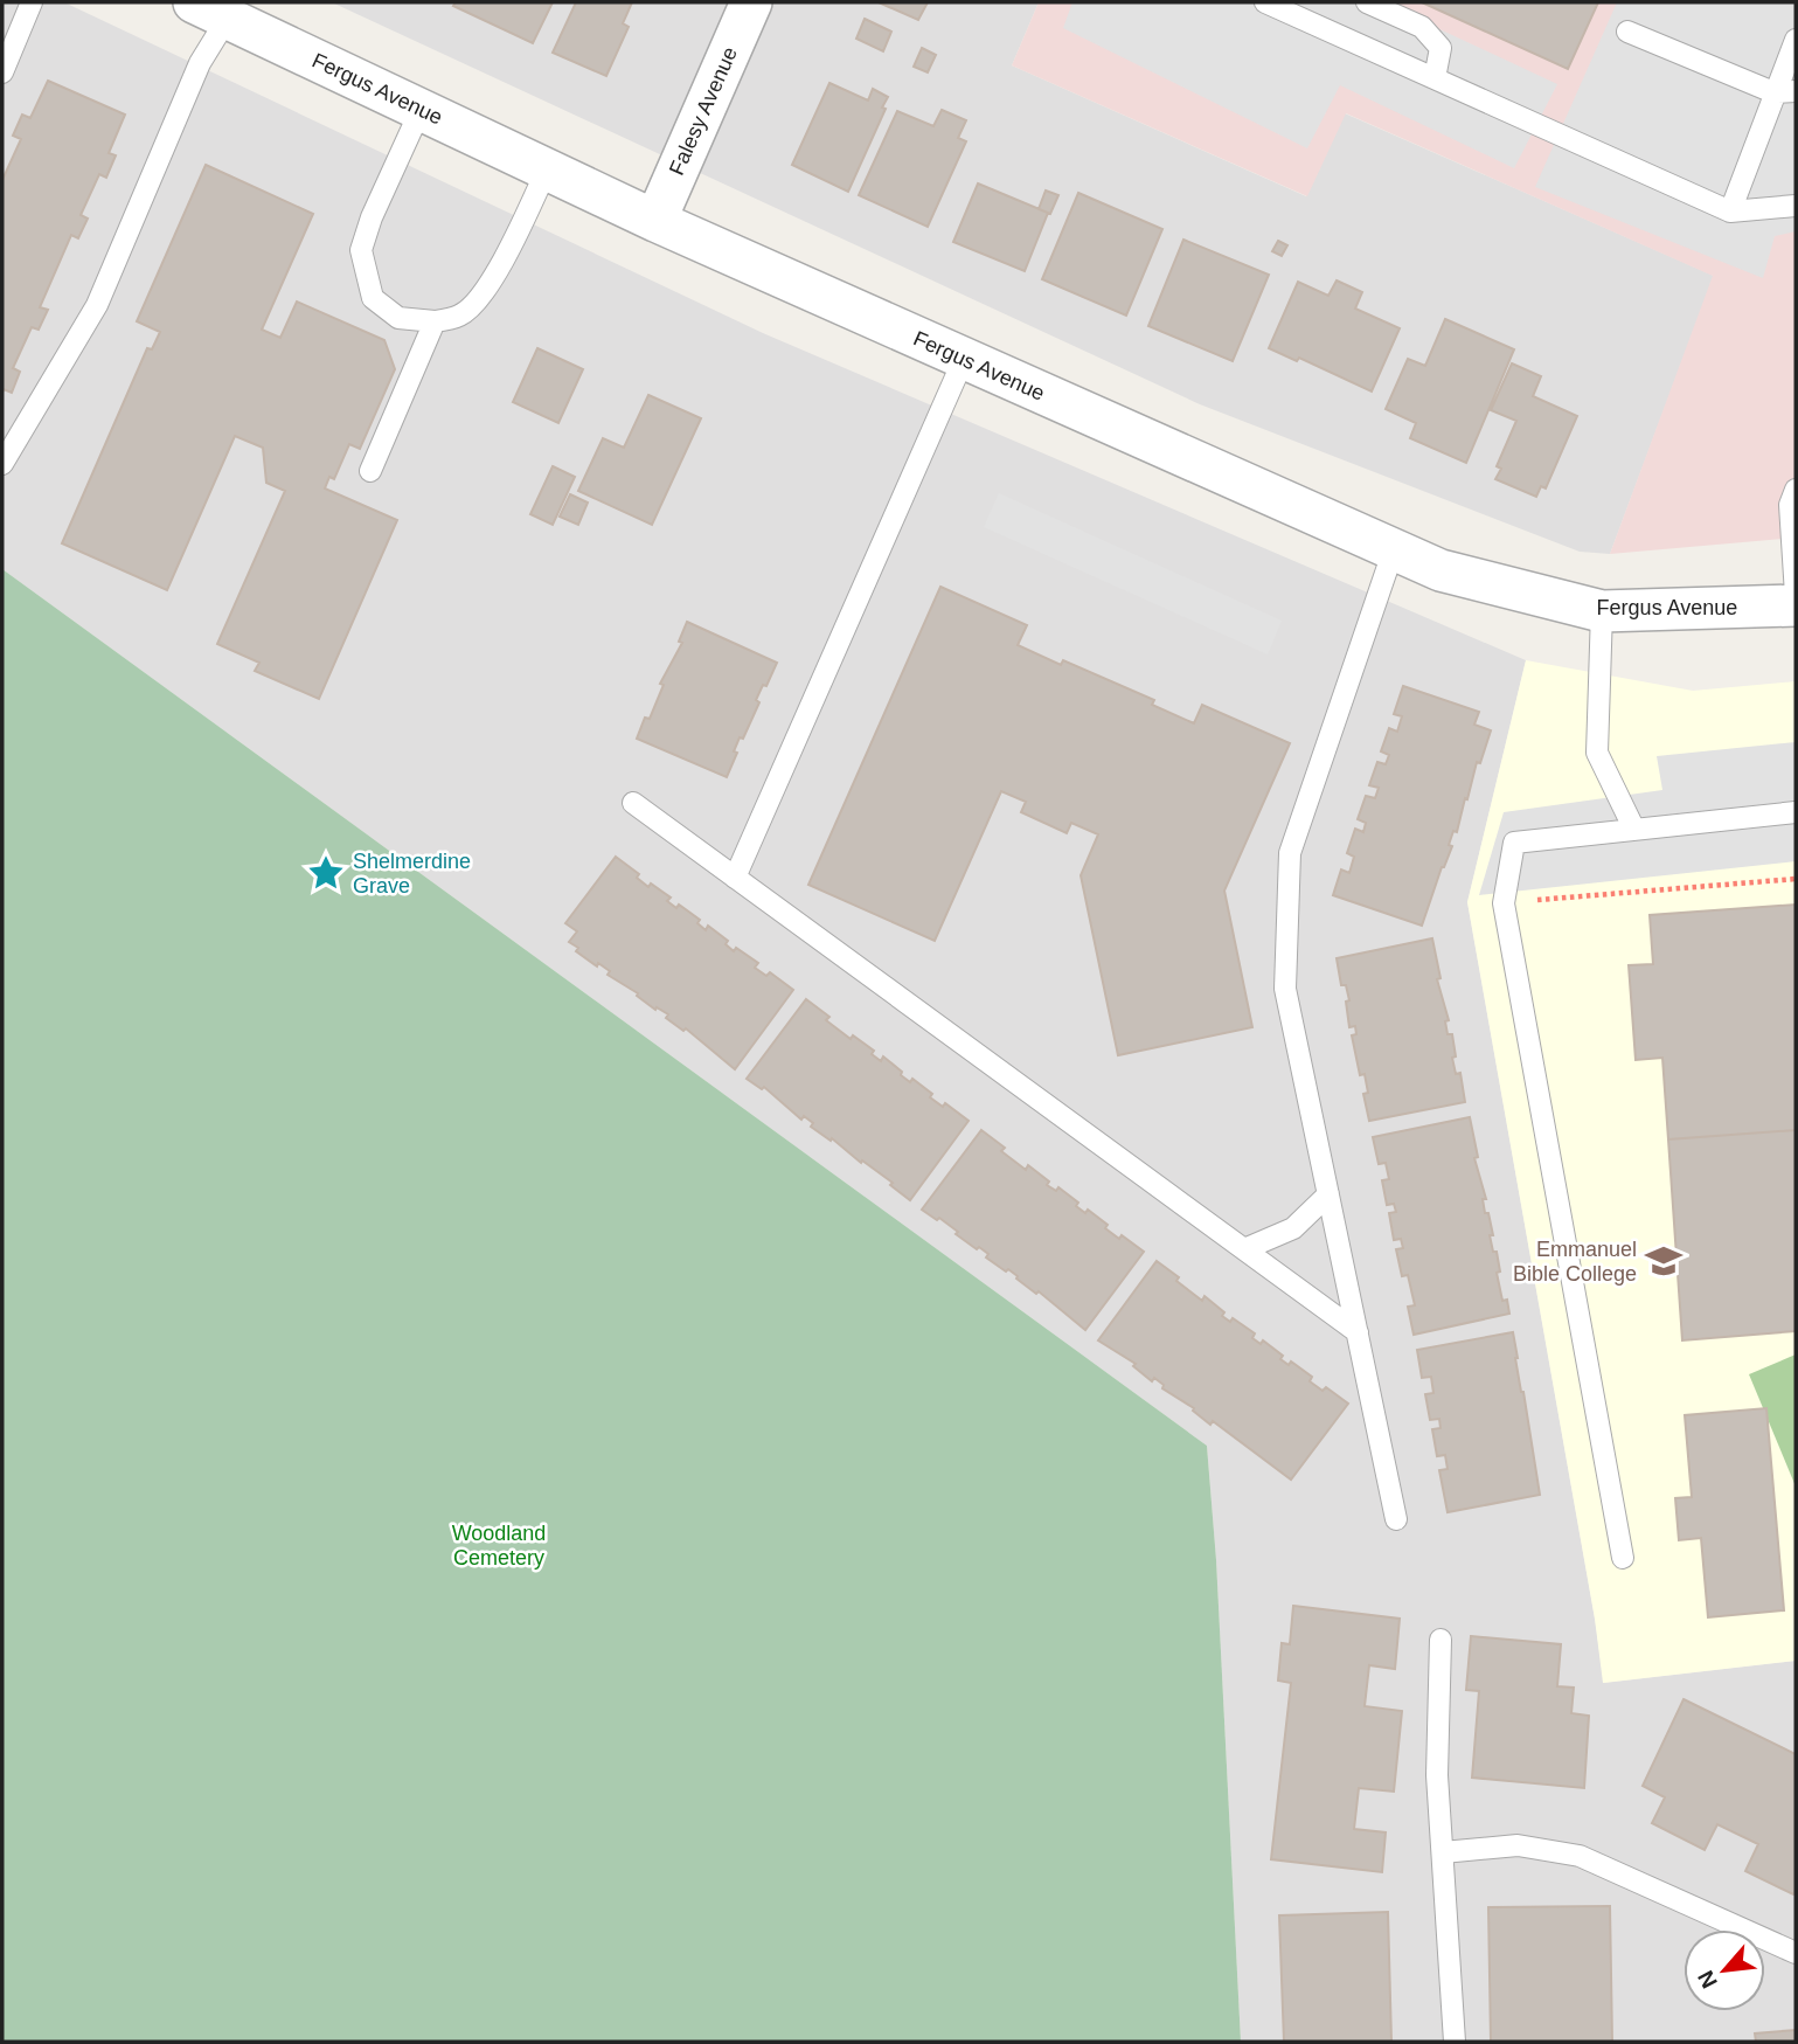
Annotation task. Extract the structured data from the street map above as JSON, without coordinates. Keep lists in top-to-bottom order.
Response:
{
  "streets": {
    "street": ["Fergus Avenue", "Falesy Avenue"]
  },
  "crossings": [
    ["Fergus Avenue", "Falesy Avenue"]
  ],
  "parks": ["Woodland Cemetery"],
  "places": {
    "place": ["Shelmerdine Grave"],
    "school or university": ["Emmanuel Bible College"]
  },
  "north": "bottom left"
}
